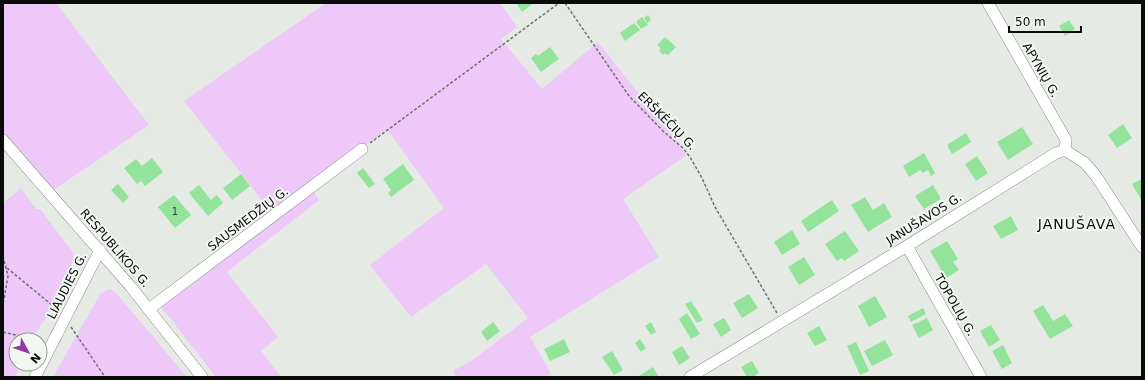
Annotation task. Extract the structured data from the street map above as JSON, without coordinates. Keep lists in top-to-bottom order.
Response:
{
  "streets": {
    "street": [
      "APYNIŲ G.",
      "SAUSMEDŽIŲ G.",
      "JANUŠAVOS G.",
      "RESPUBLIKOS G.",
      "LIAUDIES G.",
      "TOPOLIŲ G."
    ],
    "path": ["ERŠKĖČIŲ G."]
  },
  "crossings": [
    ["APYNIŲ G.", "JANUŠAVOS G."],
    ["ERŠKĖČIŲ G.", "JANUŠAVOS G."],
    ["SAUSMEDŽIŲ G.", "RESPUBLIKOS G."],
    ["JANUŠAVOS G.", "TOPOLIŲ G."],
    ["RESPUBLIKOS G.", "LIAUDIES G."]
  ],
  "districts": ["JANUŠAVA"],
  "house_numbers": ["1"],
  "scale_bar": "50 m",
  "north": "bottom right"
}
